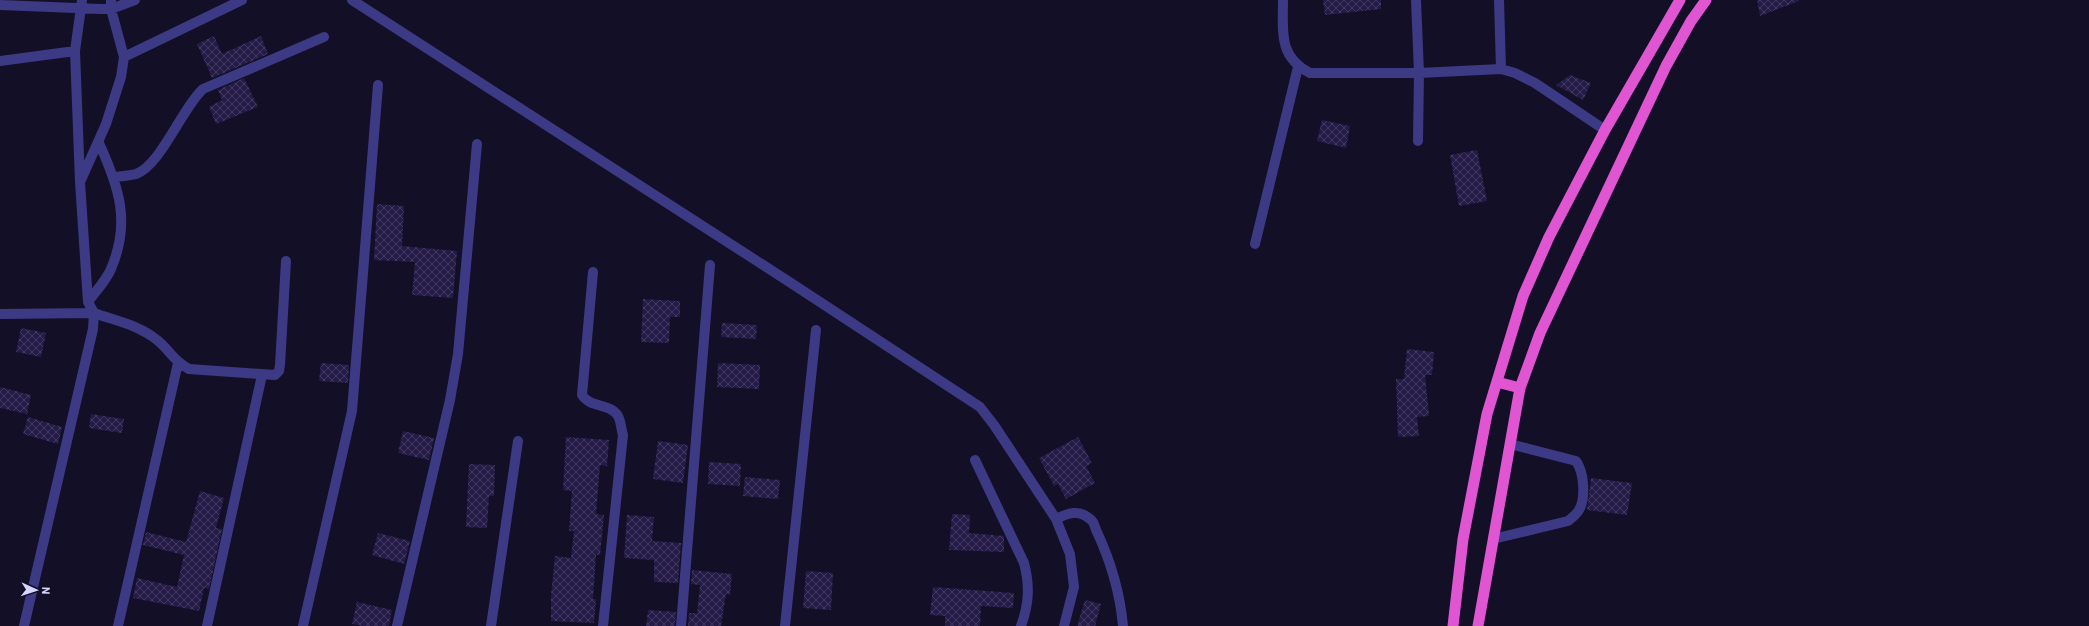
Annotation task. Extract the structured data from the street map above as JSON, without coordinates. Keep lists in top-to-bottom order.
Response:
{
  "north": "right"
}
